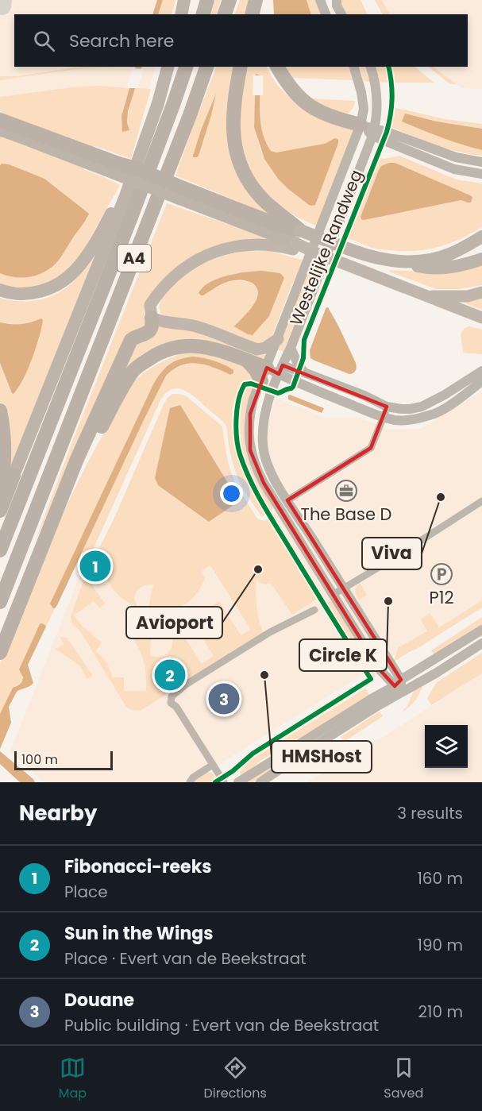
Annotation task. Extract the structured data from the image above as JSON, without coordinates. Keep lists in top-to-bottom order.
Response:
{
  "streets": {
    "highway": ["A4"],
    "street": ["Westelijke Randweg"]
  },
  "places": {
    "office": ["The Base D"],
    "other": [
      "Viva",
      "Avioport",
      "Circle K",
      "HMSHost"
    ],
    "parking": ["P12"]
  },
  "scale_bar": "100 m",
  "page": {
    "search": "Search here",
    "pins": ["1", "2", "3"],
    "scale": "100 m",
    "heading": ["Nearby", "3 results"],
    "list": [
      {
        "mark": "1",
        "name": "Fibonacci-reeks",
        "note": "Place",
        "value": "160 m"
      },
      {
        "mark": "2",
        "name": "Sun in the Wings",
        "note": "Place · Evert van de Beekstraat",
        "value": "190 m"
      },
      {
        "mark": "3",
        "name": "Douane",
        "note": "Public building · Evert van de Beekstraat",
        "value": "210 m"
      }
    ],
    "nav": ["Map", "Directions", "Saved"]
  }
}
